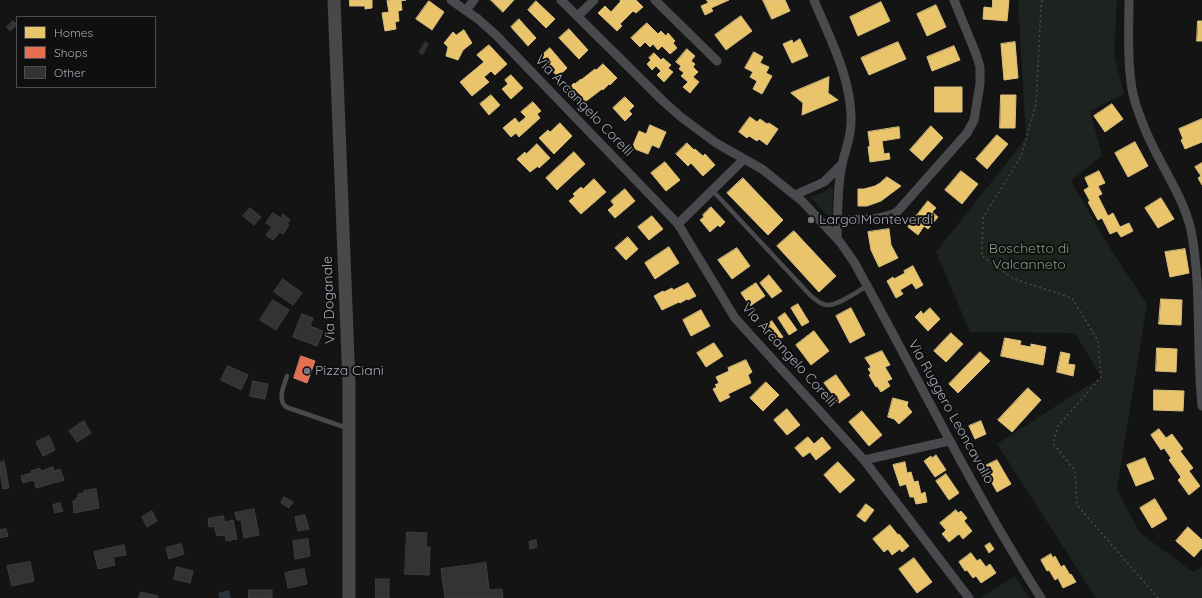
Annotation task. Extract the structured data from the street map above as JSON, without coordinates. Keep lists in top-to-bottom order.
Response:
{
  "streets": {
    "main road": ["Via Doganale"],
    "street": ["Via Arcangelo Corelli", "Via Ruggero Leoncavallo"]
  },
  "parks": ["Boschetto di Valcanneto"],
  "places": ["Largo Monteverdi", "Pizza Ciani"],
  "legend": ["Homes", "Shops", "Other"]
}
